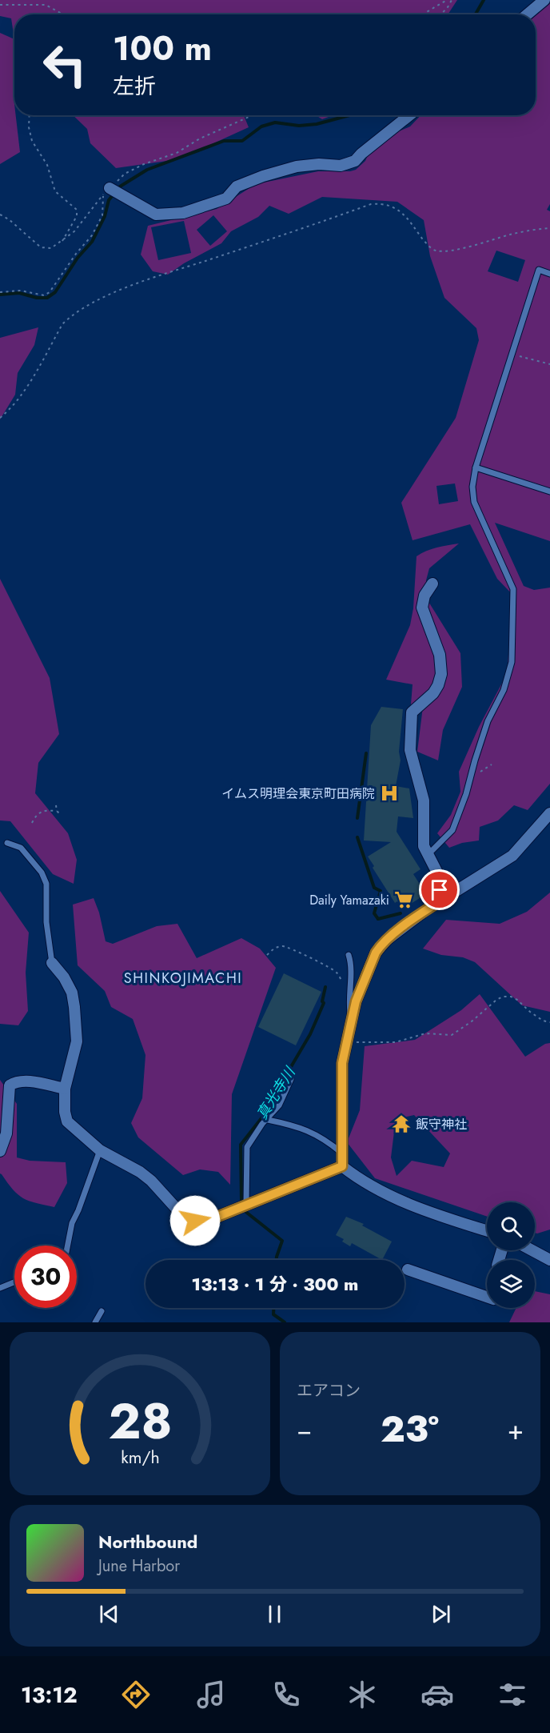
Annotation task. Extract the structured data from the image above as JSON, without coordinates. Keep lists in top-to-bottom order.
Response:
{
  "districts": ["SHINKOJIMACHI"],
  "water": ["真光寺川"],
  "places": {
    "hospital": ["イムス明理会東京町田病院"],
    "supermarket": ["Daily Yamazaki"],
    "temple": ["飯守神社"]
  },
  "page": {
    "turn": ["100 m", "左折"],
    "limit": "30",
    "trip": "13:13 · 1 分 · 300 m",
    "tile": "エアコン",
    "heat": ["−", "23°", "+"],
    "song": ["Northbound", "June Harbor"],
    "tabs": "13:12",
    "gauge": ["28", "km/h"]
  }
}
